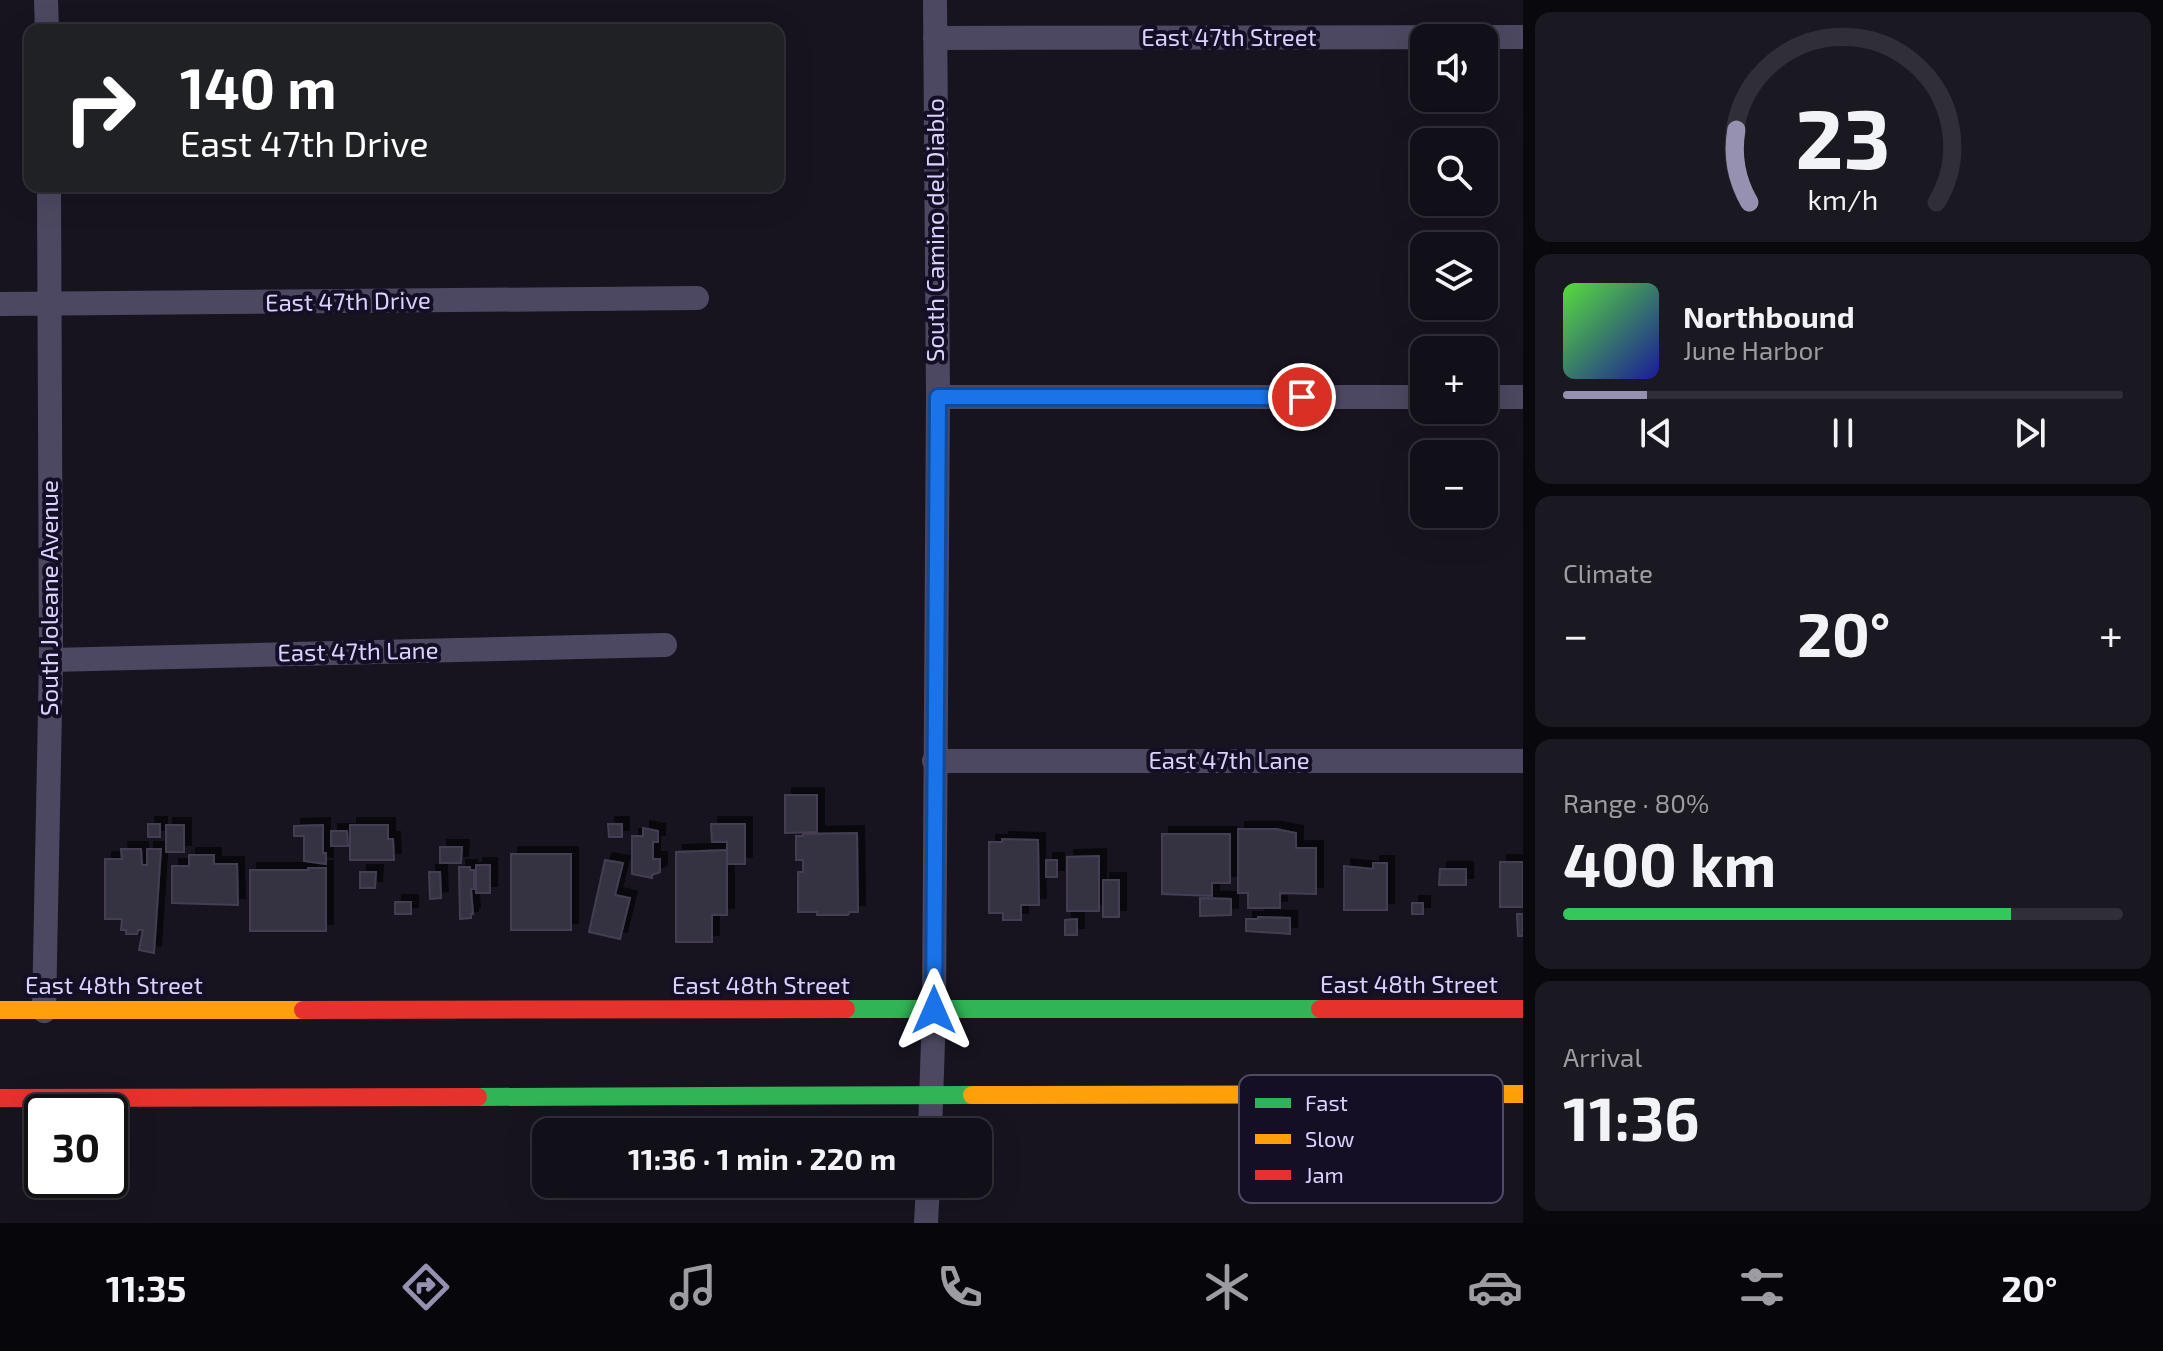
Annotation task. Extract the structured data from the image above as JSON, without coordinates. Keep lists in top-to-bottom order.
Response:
{
  "streets": {
    "street": [
      "East 47th Street",
      "South Camino del Diablo",
      "East 47th Drive",
      "South Joleane Avenue",
      "East 47th Lane",
      "East 48th Street"
    ]
  },
  "crossings": [
    ["East 47th Street", "South Camino del Diablo"],
    ["South Camino del Diablo", "East 47th Lane"],
    ["South Camino del Diablo", "East 48th Street"],
    ["East 47th Drive", "South Joleane Avenue"],
    ["South Joleane Avenue", "East 47th Lane"],
    ["South Joleane Avenue", "East 48th Street"]
  ],
  "legend": ["Fast", "Slow", "Jam"],
  "page": {
    "map_buttons": ["+", "−"],
    "turn": ["140 m", "East 47th Drive"],
    "song": ["Northbound", "June Harbor"],
    "tile": [
      "Climate",
      ["Range · 80%", "400 km"],
      ["Arrival", "11:36"]
    ],
    "heat": ["−", "20°", "+"],
    "limit": "30",
    "trip": "11:36 · 1 min · 220 m",
    "tabs": ["11:35", "20°"],
    "gauge": ["23", "km/h"]
  }
}
